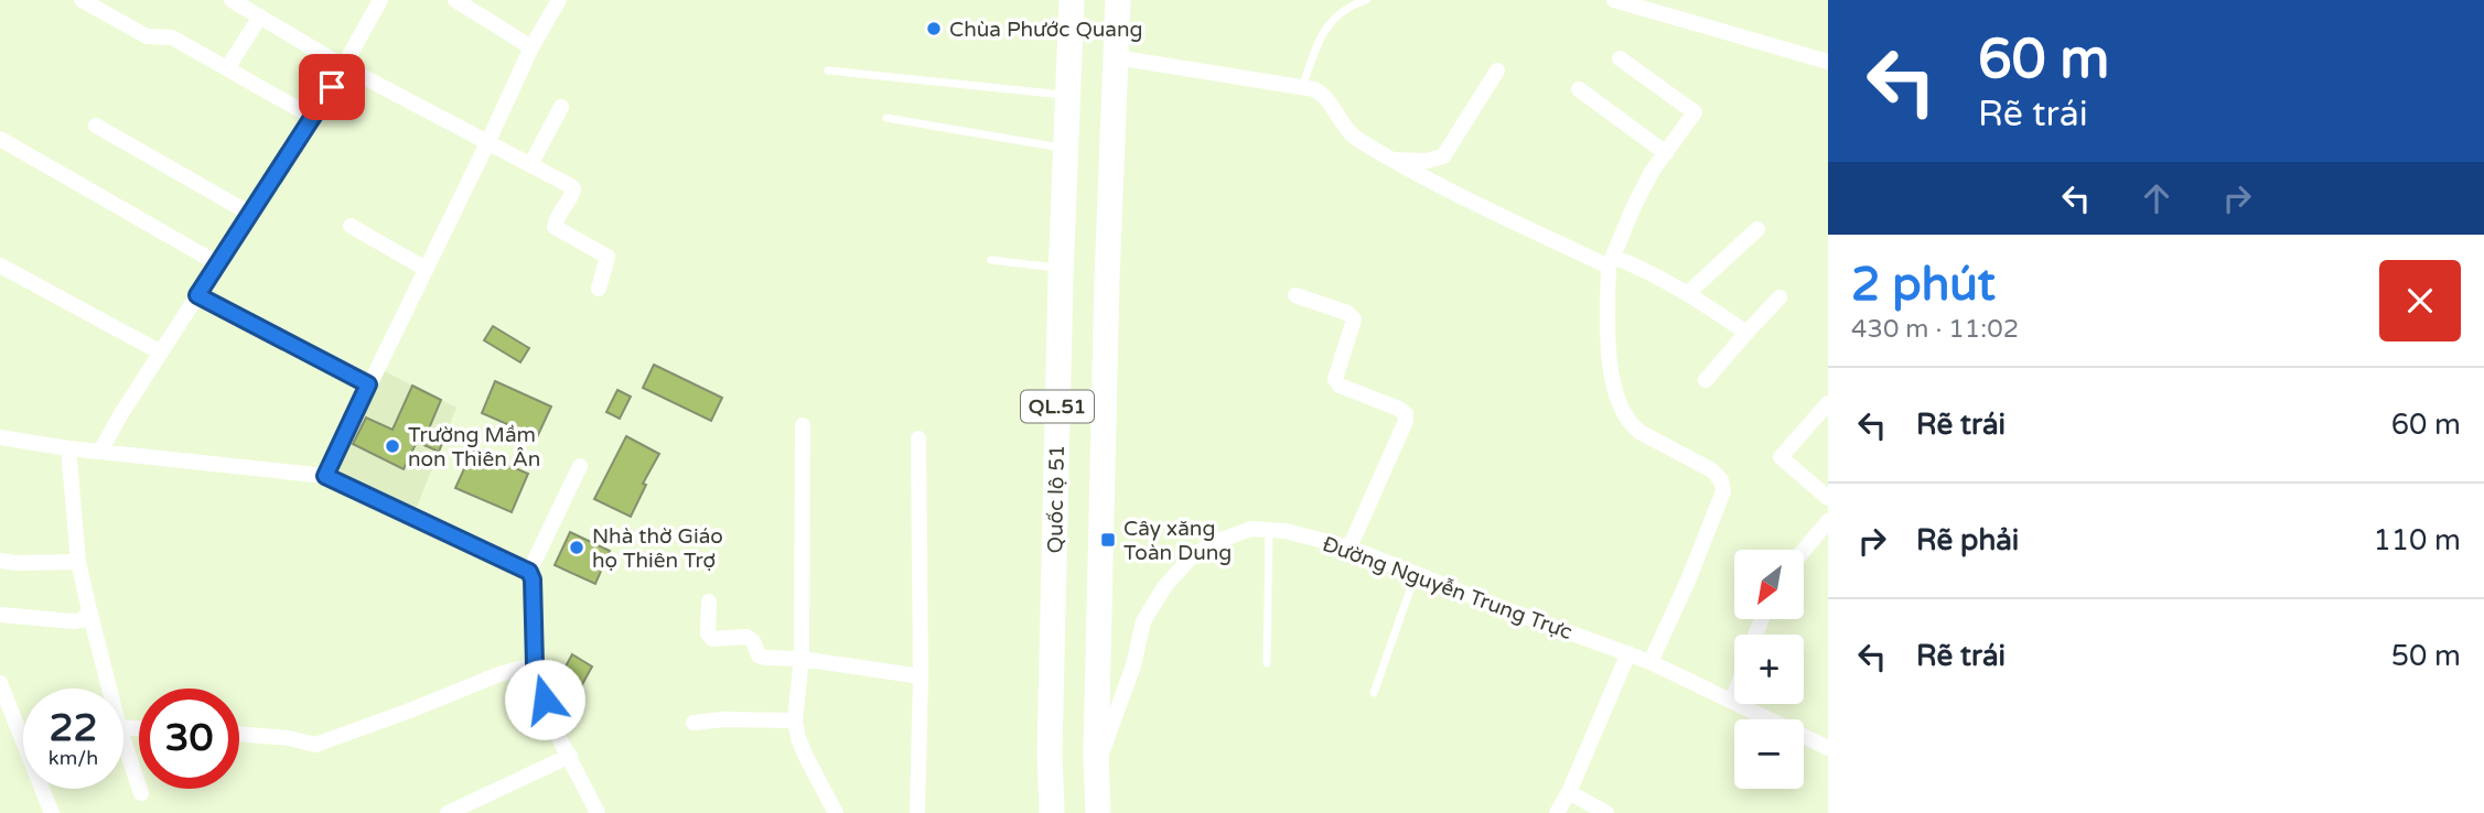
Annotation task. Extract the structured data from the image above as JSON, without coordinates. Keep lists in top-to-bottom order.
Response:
{
  "streets": {
    "highway": ["QL.51", "Quốc lộ 51"],
    "street": ["Đường Nguyễn Trung Trực"]
  },
  "crossings": [
    ["QL.51", "Đường Nguyễn Trung Trực"]
  ],
  "places": {
    "other": ["Chùa Phước Quang", "Trường Mầm non Thiên Ân", "Nhà thờ Giáo họ Thiên Trợ"],
    "transit": ["Cây xăng Toàn Dung"]
  },
  "north": "bottom left",
  "page": {
    "turn": ["60 m", "Rẽ trái"],
    "heading": ["2 phút", "430 m · 11:02"],
    "list": [
      {
        "name": "Rẽ trái",
        "value": "60 m"
      },
      {
        "name": "Rẽ phải",
        "value": "110 m"
      },
      {
        "name": "Rẽ trái",
        "value": "50 m"
      }
    ],
    "map_buttons": ["+", "−"],
    "speed": "22 km/h",
    "limit": "30"
  }
}
